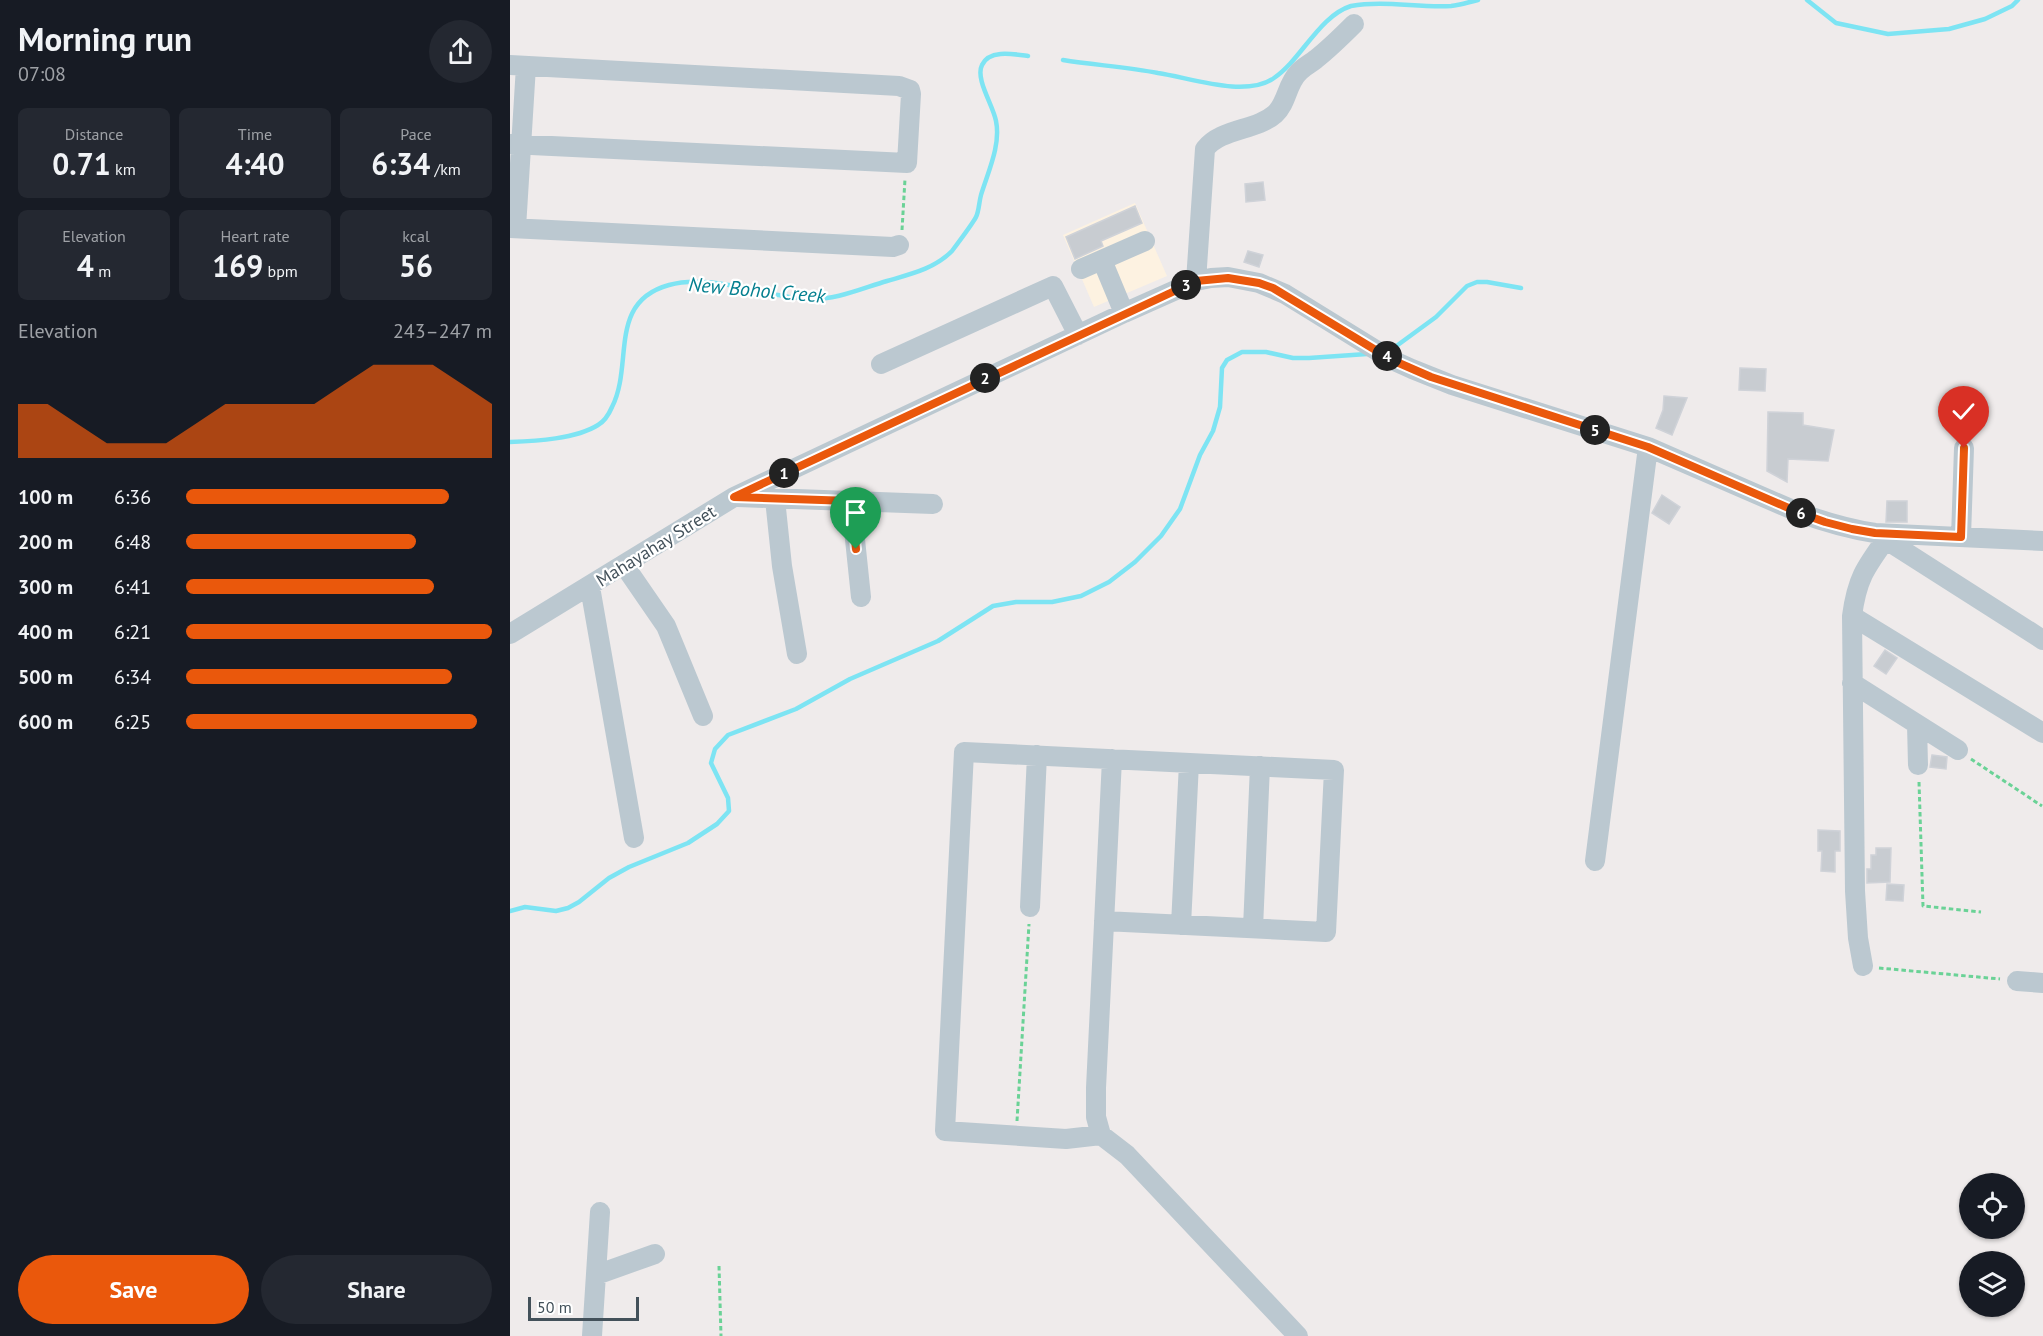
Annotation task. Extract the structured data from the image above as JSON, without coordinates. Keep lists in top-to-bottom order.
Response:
{
  "streets": {
    "street": ["Mahayahay Street"]
  },
  "water": ["New Bohol Creek"],
  "scale_bar": "50 m",
  "page": {
    "heading": ["Morning run", "07:08"],
    "stats": [
      ["Distance", "0.71 km"],
      ["Time", "4:40"],
      ["Pace", "6:34 /km"],
      ["Elevation", "4 m"],
      ["Heart rate", "169 bpm"],
      ["kcal", "56"]
    ],
    "pins": [
      "3",
      "4",
      "2",
      "5",
      "1",
      "6"
    ],
    "chart": ["Elevation", "243–247 m"],
    "list": [
      {
        "name": "100 m",
        "note": "6:36"
      },
      {
        "name": "200 m",
        "note": "6:48"
      },
      {
        "name": "300 m",
        "note": "6:41"
      },
      {
        "name": "400 m",
        "note": "6:21"
      },
      {
        "name": "500 m",
        "note": "6:34"
      },
      {
        "name": "600 m",
        "note": "6:25"
      }
    ],
    "buttons": ["Save", "Share"],
    "scale": "50 m"
  }
}
